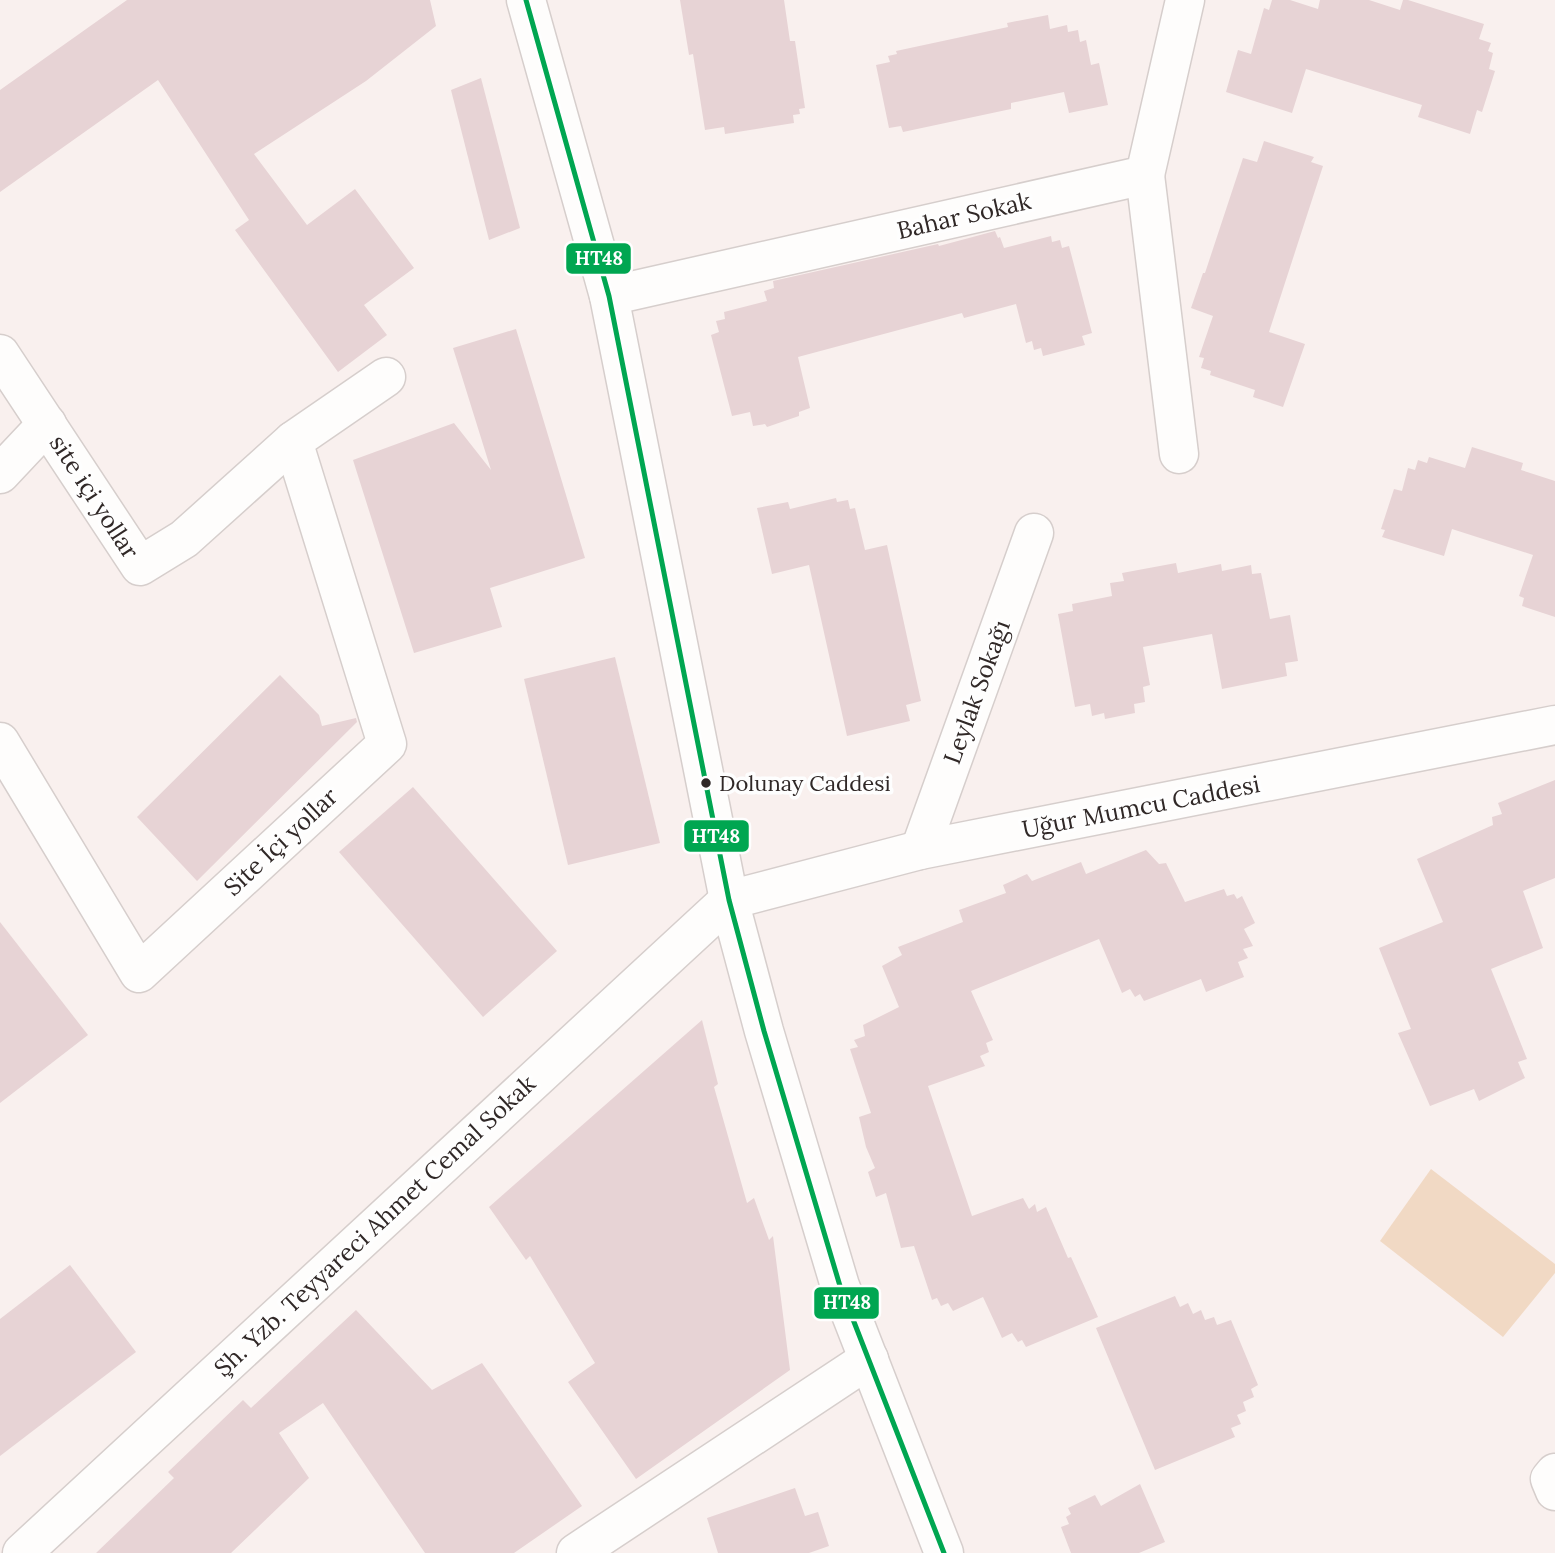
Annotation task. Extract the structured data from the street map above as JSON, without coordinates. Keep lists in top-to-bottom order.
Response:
{
  "streets": {
    "street": [
      "Bahar Sokak",
      "site içi yollar",
      "Leylak Sokağı",
      "Uğur Mumcu Caddesi",
      "Site İçi yollar",
      "Şh. Yzb. Teyyareci Ahmet Cemal Sokak"
    ]
  },
  "crossings": [
    ["site içi yollar", "Site İçi yollar"],
    ["Leylak Sokağı", "Uğur Mumcu Caddesi"],
    ["Uğur Mumcu Caddesi", "Şh. Yzb. Teyyareci Ahmet Cemal Sokak"]
  ],
  "places": ["Dolunay Caddesi"],
  "lines": ["transit line HT48"]
}
